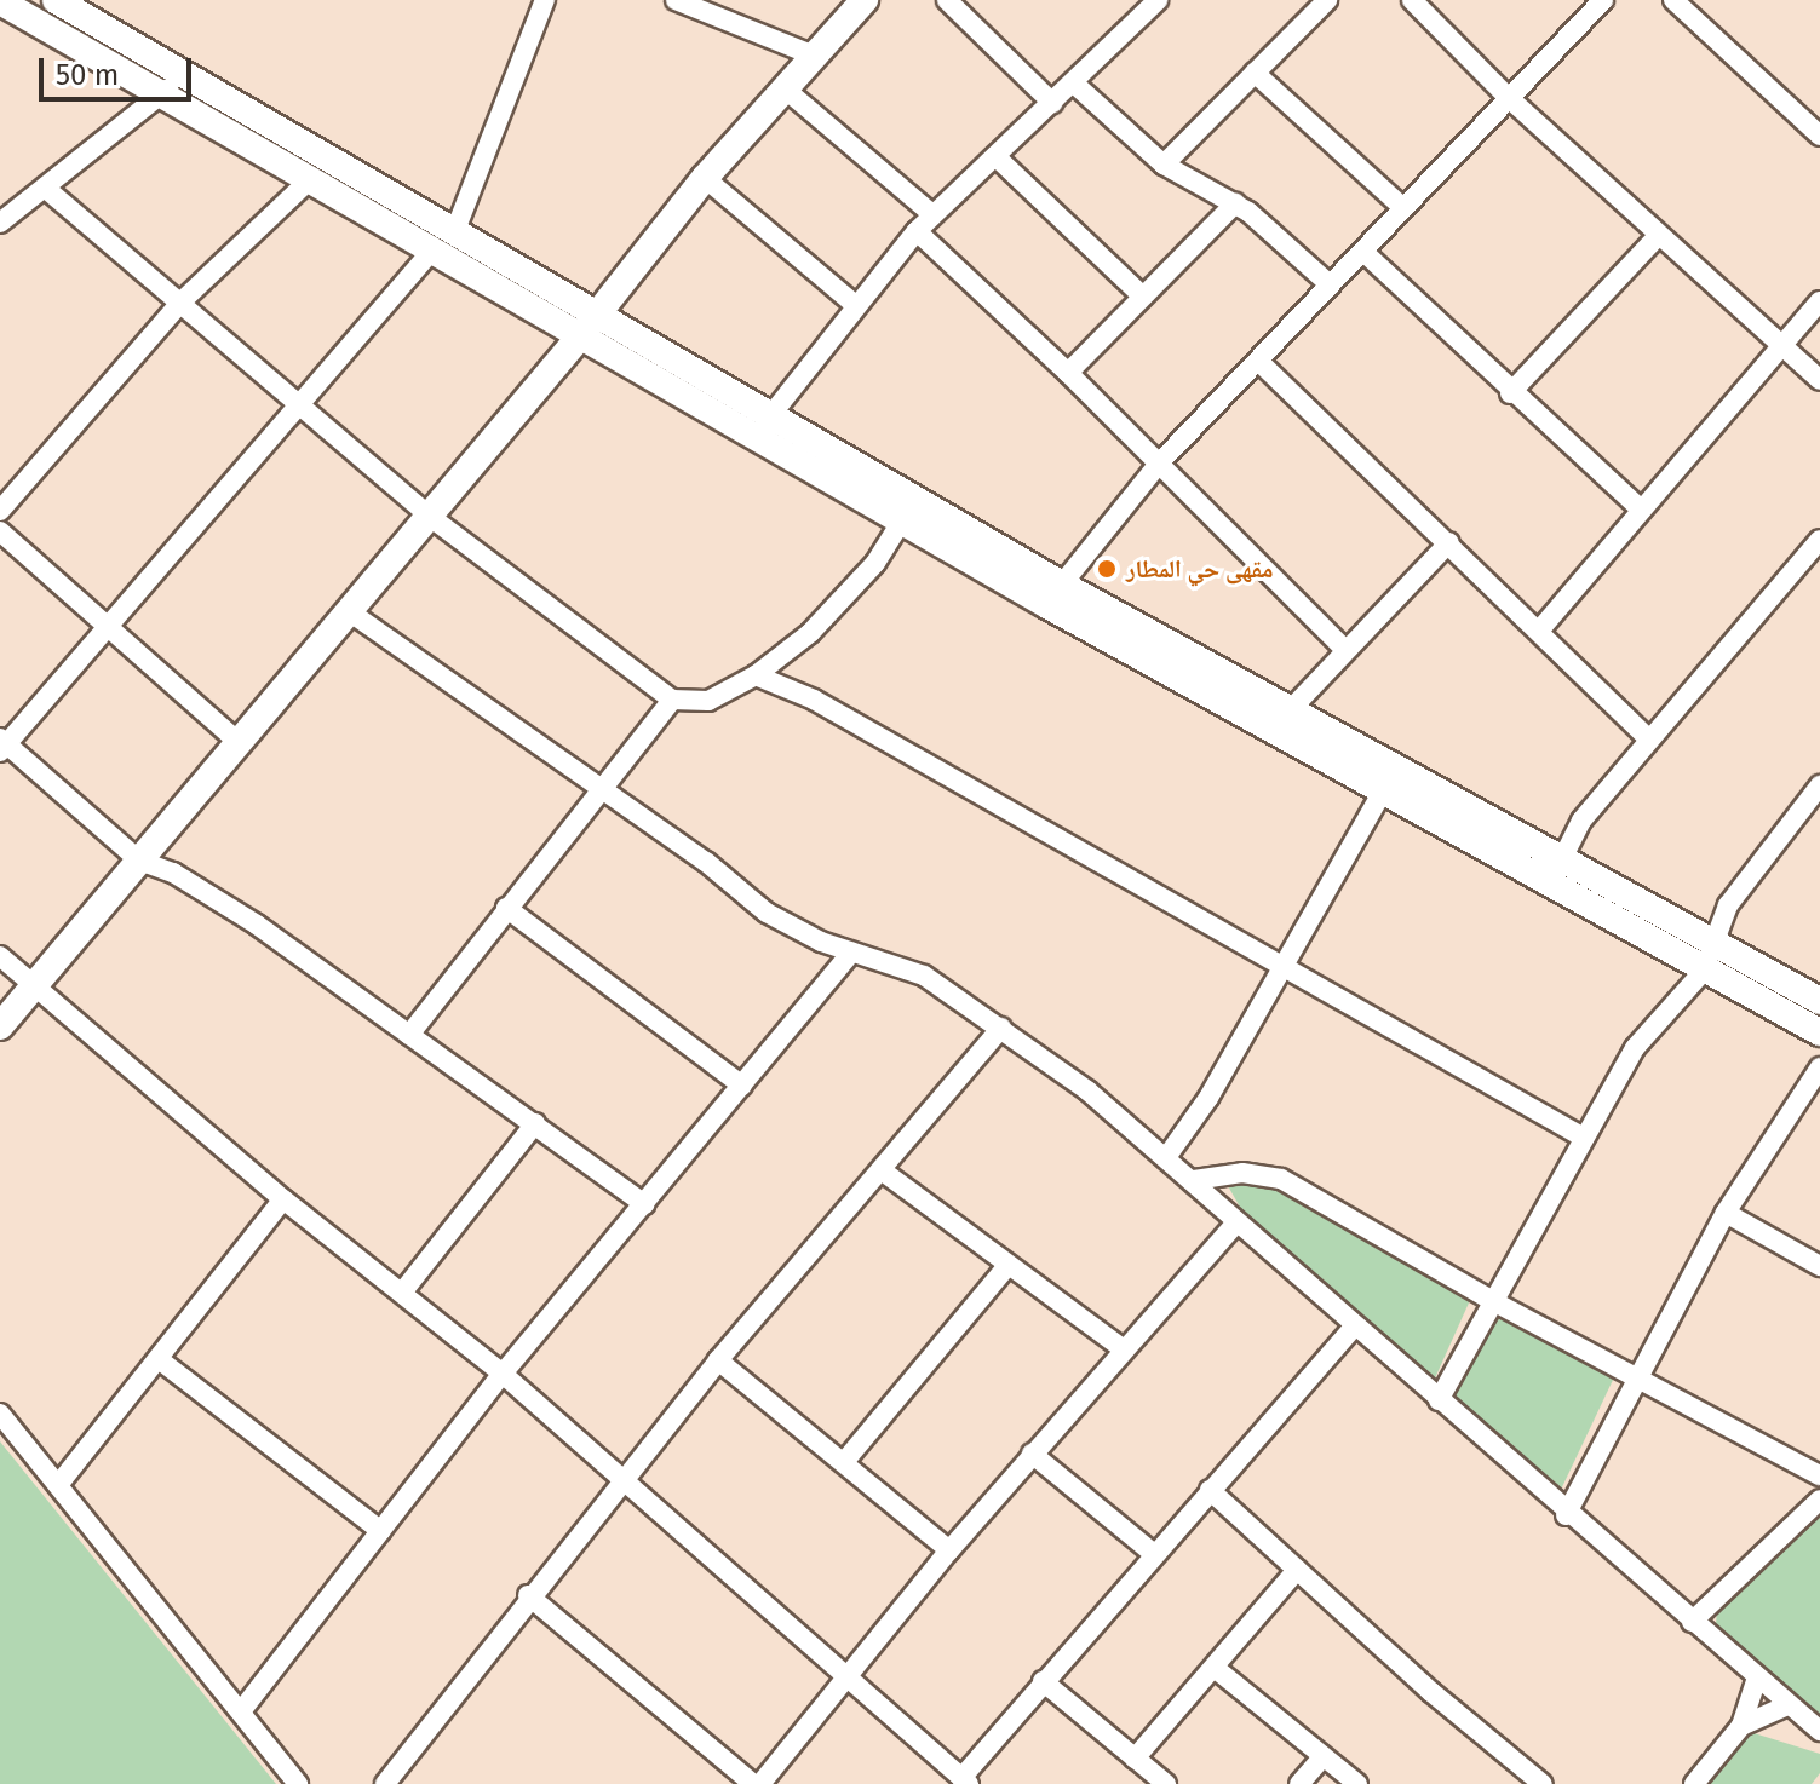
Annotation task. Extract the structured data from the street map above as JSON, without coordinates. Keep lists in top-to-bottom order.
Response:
{
  "places": ["مقهى حي المطار"],
  "scale_bar": "50 m"
}
